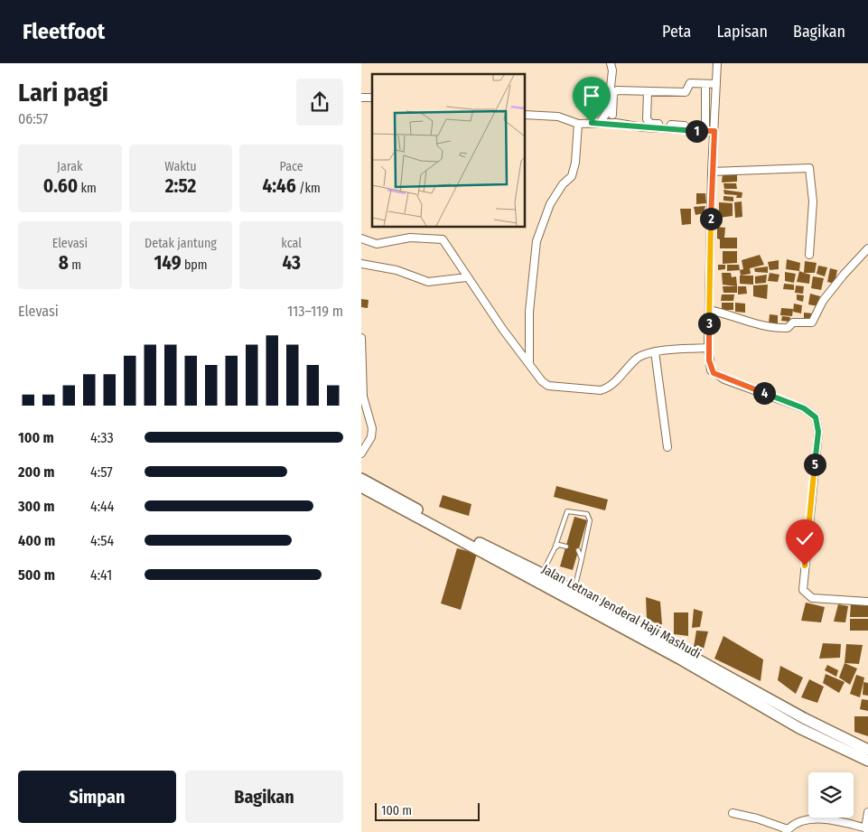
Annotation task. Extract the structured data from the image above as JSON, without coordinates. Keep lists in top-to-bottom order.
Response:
{
  "streets": {
    "main road": ["Jalan Letnan Jenderal Haji Mashudi"]
  },
  "scale_bar": "100 m",
  "page": {
    "header": "Fleetfoot",
    "nav": ["Peta", "Lapisan", "Bagikan"],
    "heading": ["Lari pagi", "06:57"],
    "pins": [
      "1",
      "2",
      "3",
      "4",
      "5"
    ],
    "stats": [
      ["Jarak", "0.60 km"],
      ["Waktu", "2:52"],
      ["Pace", "4:46 /km"],
      ["Elevasi", "8 m"],
      ["Detak jantung", "149 bpm"],
      ["kcal", "43"]
    ],
    "chart": ["Elevasi", "113–119 m"],
    "list": [
      {
        "name": "100 m",
        "note": "4:33"
      },
      {
        "name": "200 m",
        "note": "4:57"
      },
      {
        "name": "300 m",
        "note": "4:44"
      },
      {
        "name": "400 m",
        "note": "4:54"
      },
      {
        "name": "500 m",
        "note": "4:41"
      }
    ],
    "buttons": ["Simpan", "Bagikan"],
    "scale": "100 m"
  }
}
